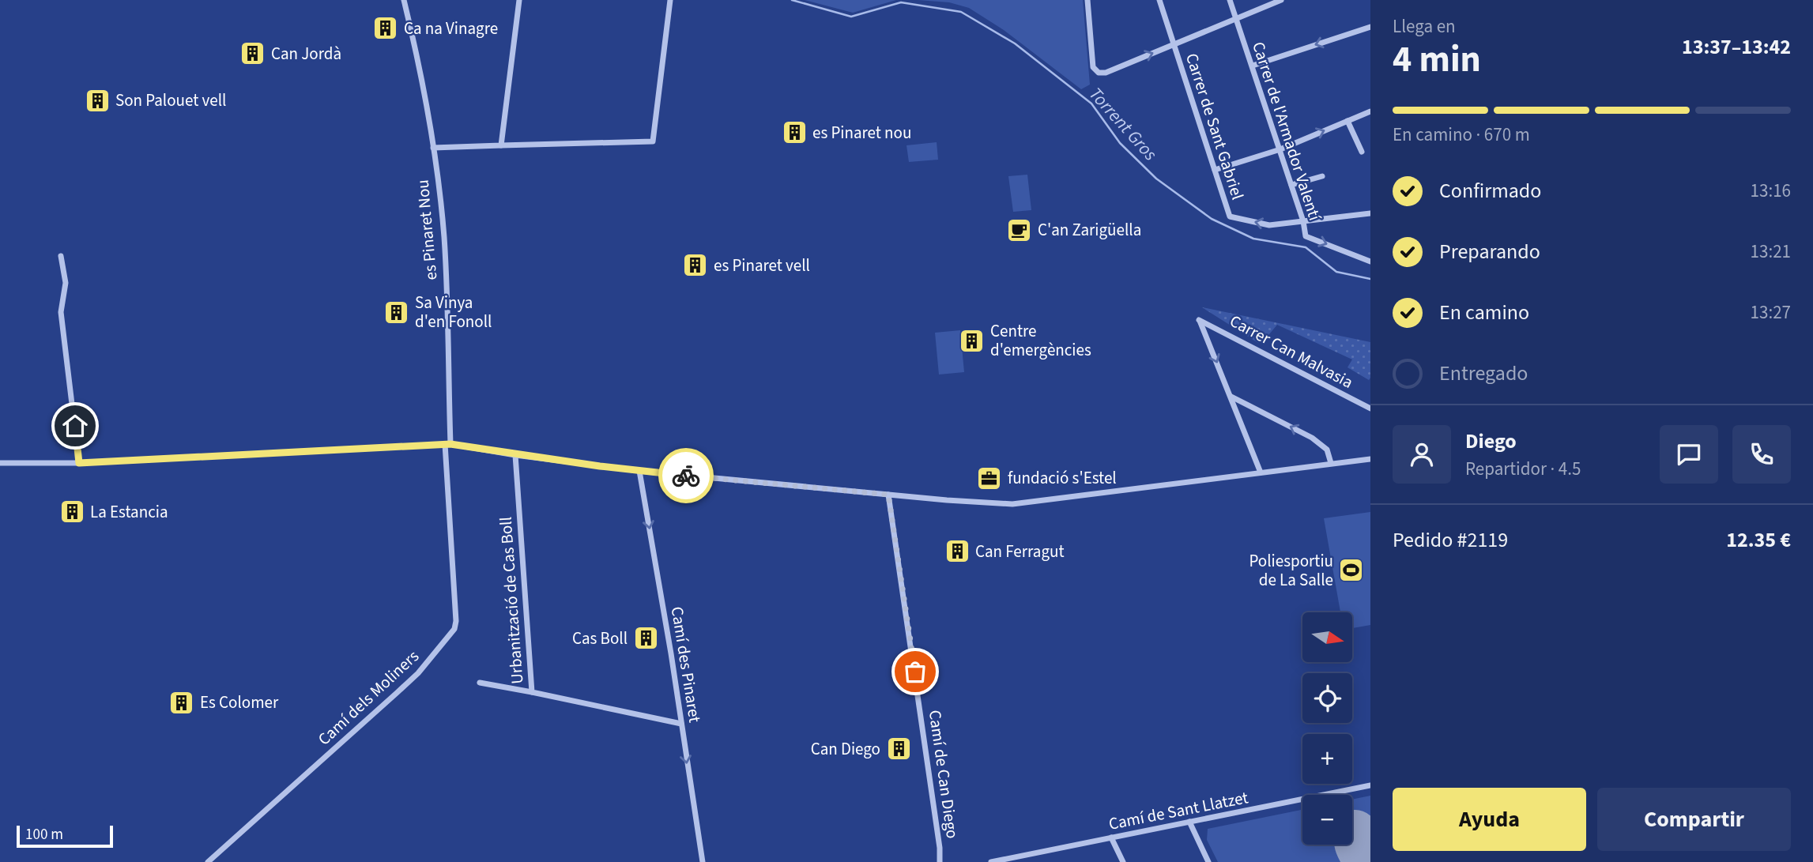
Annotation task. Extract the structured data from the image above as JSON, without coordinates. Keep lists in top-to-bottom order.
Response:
{
  "streets": {
    "street": [
      "Carrer de Sant Gabriel",
      "Carrer de l'Armador Valentí",
      "es Pinaret Nou",
      "Carrer Can Malvasia",
      "Urbanització de Cas Boll",
      "Camí des Pinaret",
      "Camí dels Moliners",
      "Camí de Can Diego",
      "Camí de Sant Llatzet"
    ]
  },
  "crossings": [
    ["Carrer de Sant Gabriel", "Carrer de l'Armador Valentí"],
    ["es Pinaret Nou", "Camí dels Moliners"],
    ["Urbanització de Cas Boll", "Camí des Pinaret"]
  ],
  "one_way": ["Camí des Pinaret"],
  "water": ["Torrent Gros"],
  "places": {
    "building": [
      "Ca na Vinagre",
      "Can Jordà",
      "Son Palouet vell",
      "es Pinaret nou",
      "es Pinaret vell",
      "Sa Vinya d'en Fonoll",
      "Centre d'emergències",
      "La Estancia",
      "Can Ferragut",
      "Cas Boll",
      "Es Colomer",
      "Can Diego"
    ],
    "cafe": ["C'an Zarigüella"],
    "office": ["fundació s'Estel"],
    "sports": ["Poliesportiu de La Salle"]
  },
  "scale_bar": "100 m",
  "north": "right",
  "page": {
    "heading": ["4 min", "Llega en", "13:37–13:42"],
    "panel": [
      "Diego",
      "Repartidor · 4.5",
      "Pedido #2119",
      "12.35 €"
    ],
    "bar": "En camino · 670 m",
    "list": [
      ["Confirmado", "13:16"],
      ["Preparando", "13:21"],
      ["En camino", "13:27"],
      "Entregado"
    ],
    "map_buttons": ["+", "−"],
    "buttons": ["Ayuda", "Compartir"],
    "scale": "100 m"
  }
}
